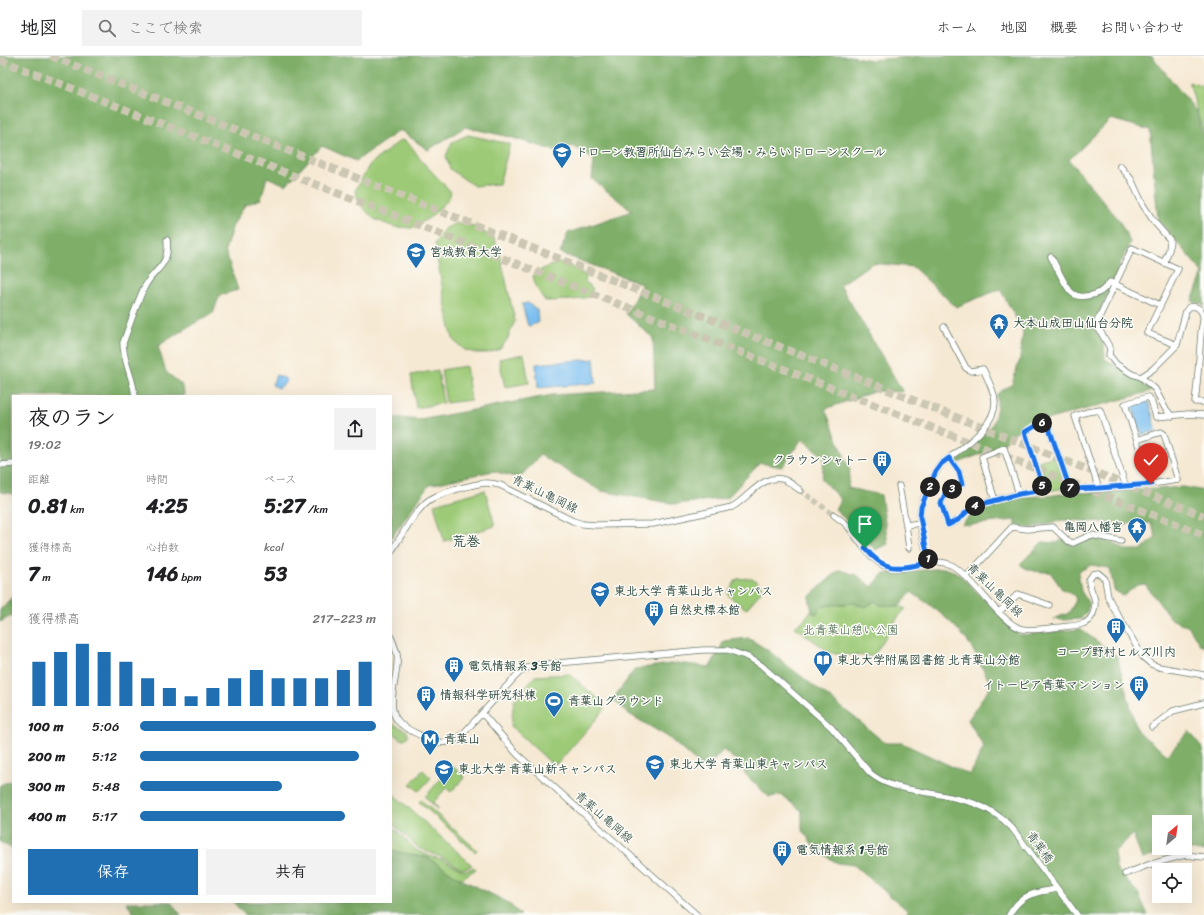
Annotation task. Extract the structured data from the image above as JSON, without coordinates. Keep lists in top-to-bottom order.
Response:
{
  "streets": {
    "street": ["青葉山亀岡線", "青葉橋"]
  },
  "crossings": [
    ["青葉山亀岡線", "青葉橋"]
  ],
  "districts": ["荒巻"],
  "parks": ["北青葉山憩い公園"],
  "places": {
    "school or university": [
      "ドローン教習所仙台みらい会場・みらいドローンスクール",
      "宮城教育大学",
      "東北大学 青葉山北キャンパス",
      "東北大学 青葉山東キャンパス",
      "東北大学 青葉山新キャンパス"
    ],
    "temple": ["大本山成田山仙台分院", "亀岡八幡宮"],
    "building": [
      "クラウンシャトー",
      "自然史標本館",
      "コープ野村ヒルズ川内",
      "電気情報系 3号館",
      "イトーピア青葉マンション",
      "情報科学研究科棟",
      "電気情報系 1号館"
    ],
    "library": ["東北大学附属図書館 北青葉山分館"],
    "sports": ["青葉山グラウンド"],
    "metro station": ["青葉山"]
  },
  "north": "top right",
  "page": {
    "header": "地図",
    "search": "ここで検索",
    "nav": [
      "ホーム",
      "地図",
      "概要",
      "お問い合わせ"
    ],
    "heading": ["夜のラン", "19:02"],
    "pins": [
      "6",
      "5",
      "2",
      "7",
      "3",
      "4",
      "1"
    ],
    "stats": [
      ["距離", "0.81 km"],
      ["時間", "4:25"],
      ["ペース", "5:27 /km"],
      ["獲得標高", "7 m"],
      ["心拍数", "146 bpm"],
      ["kcal", "53"]
    ],
    "chart": ["獲得標高", "217–223 m"],
    "list": [
      {
        "name": "100 m",
        "note": "5:06"
      },
      {
        "name": "200 m",
        "note": "5:12"
      },
      {
        "name": "300 m",
        "note": "5:48"
      },
      {
        "name": "400 m",
        "note": "5:17"
      }
    ],
    "buttons": ["保存", "共有"]
  }
}
